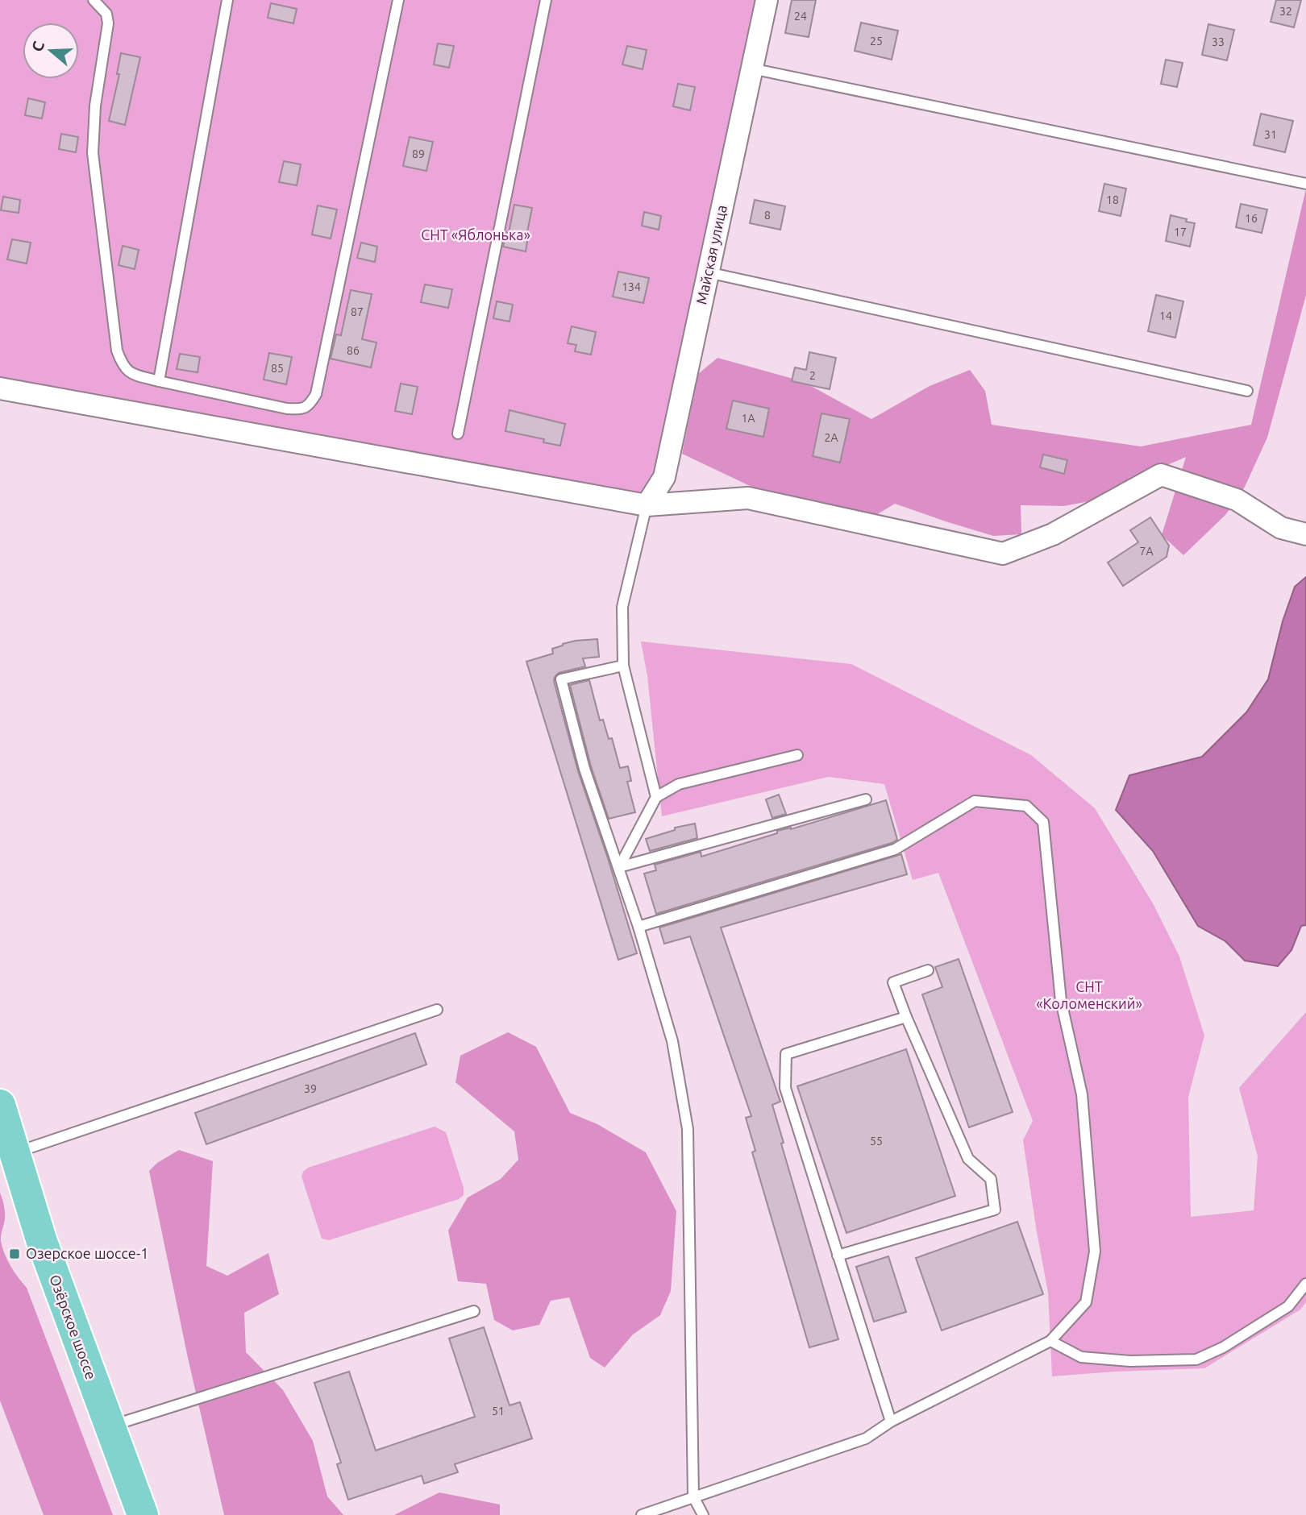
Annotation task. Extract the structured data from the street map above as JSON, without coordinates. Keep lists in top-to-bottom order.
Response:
{
  "streets": {
    "main road": ["Озёрское шоссе"],
    "street": ["Майская улица"]
  },
  "parks": ["СНТ «Яблонька»", "СНТ «Коломенский»"],
  "places": {
    "transit": ["Озерское шоссе-1"]
  },
  "house_numbers": [
    "32",
    "24",
    "25",
    "33",
    "31",
    "89",
    "18",
    "8",
    "16",
    "17",
    "134",
    "87",
    "14",
    "86",
    "85",
    "2",
    "1А",
    "2А",
    "7А",
    "39",
    "55",
    "51"
  ],
  "north": "left"
}
